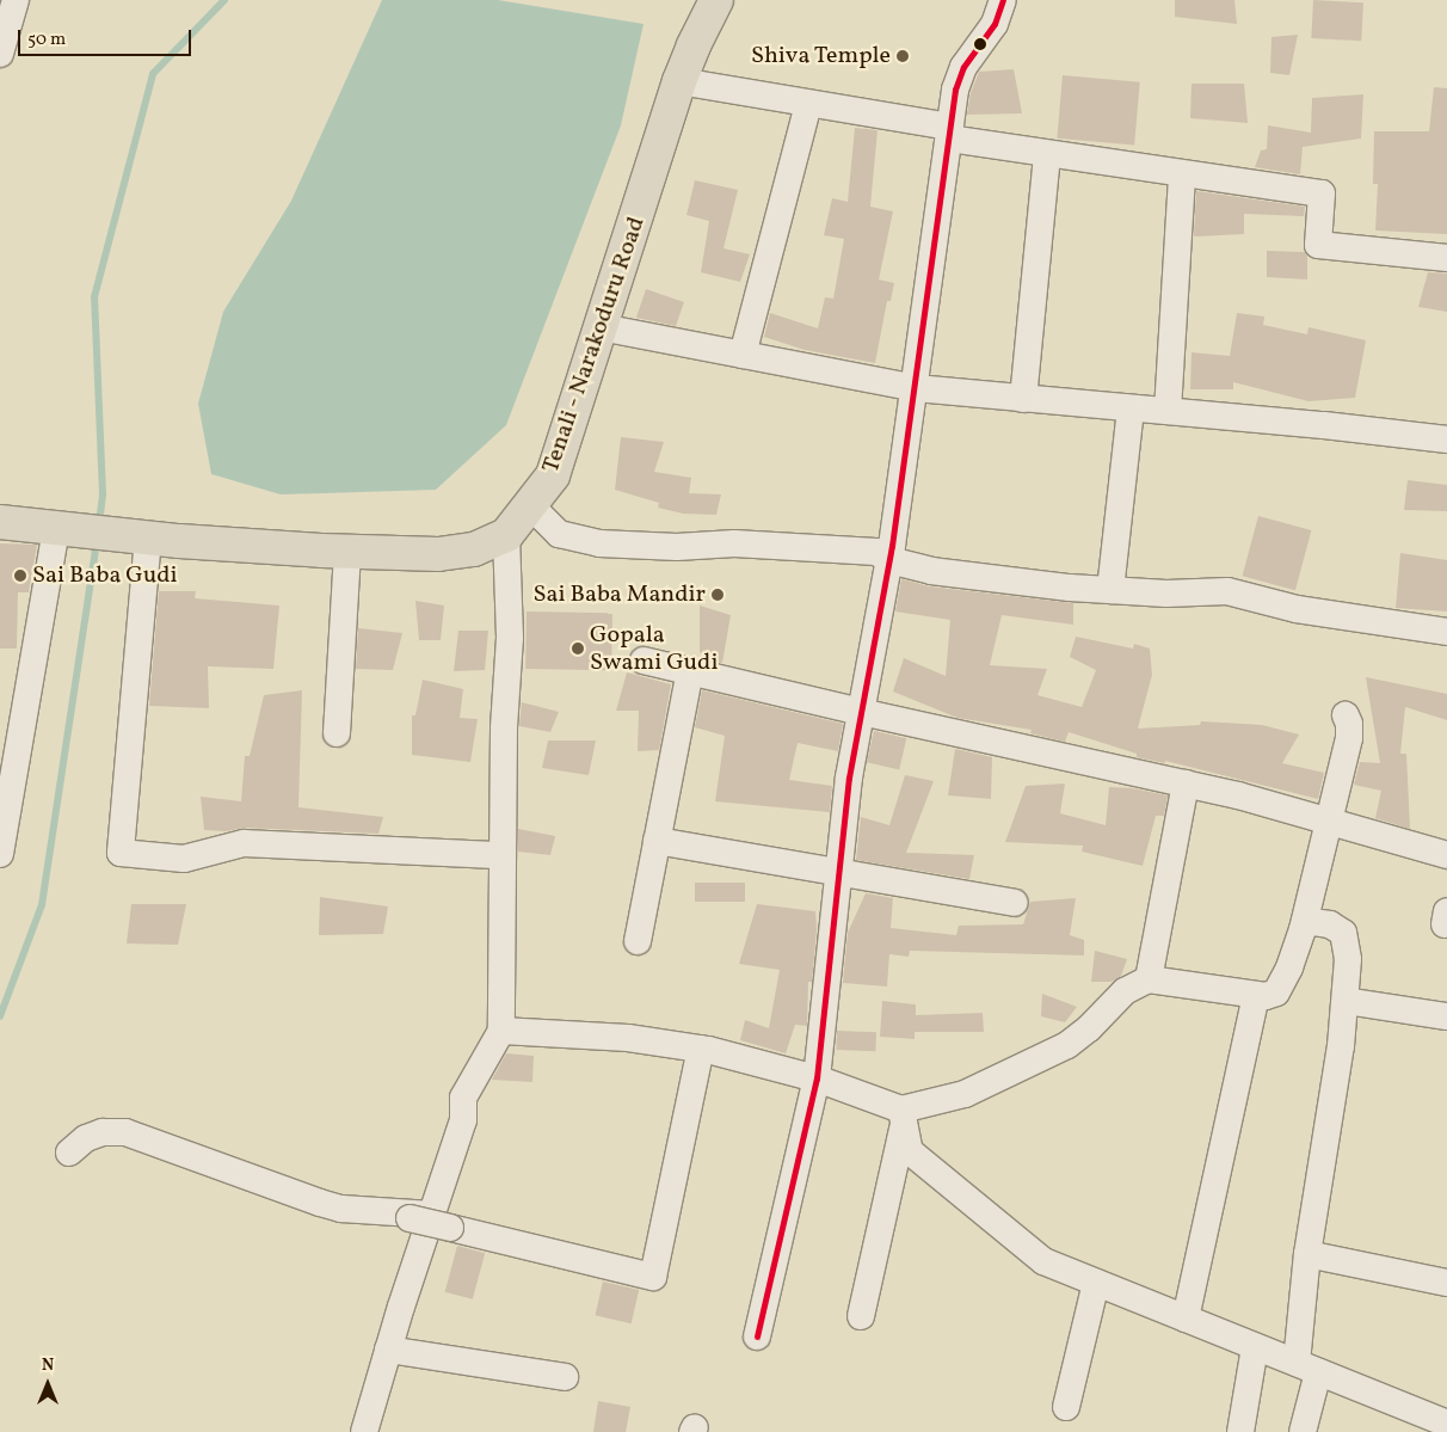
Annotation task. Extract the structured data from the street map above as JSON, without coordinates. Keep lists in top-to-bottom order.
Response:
{
  "streets": {
    "main road": ["Tenali - Narakoduru Road"]
  },
  "places": [
    "Shiva Temple",
    "Sai Baba Gudi",
    "Sai Baba Mandir",
    "Gopala Swami Gudi"
  ],
  "scale_bar": "50 m",
  "north": "top"
}
